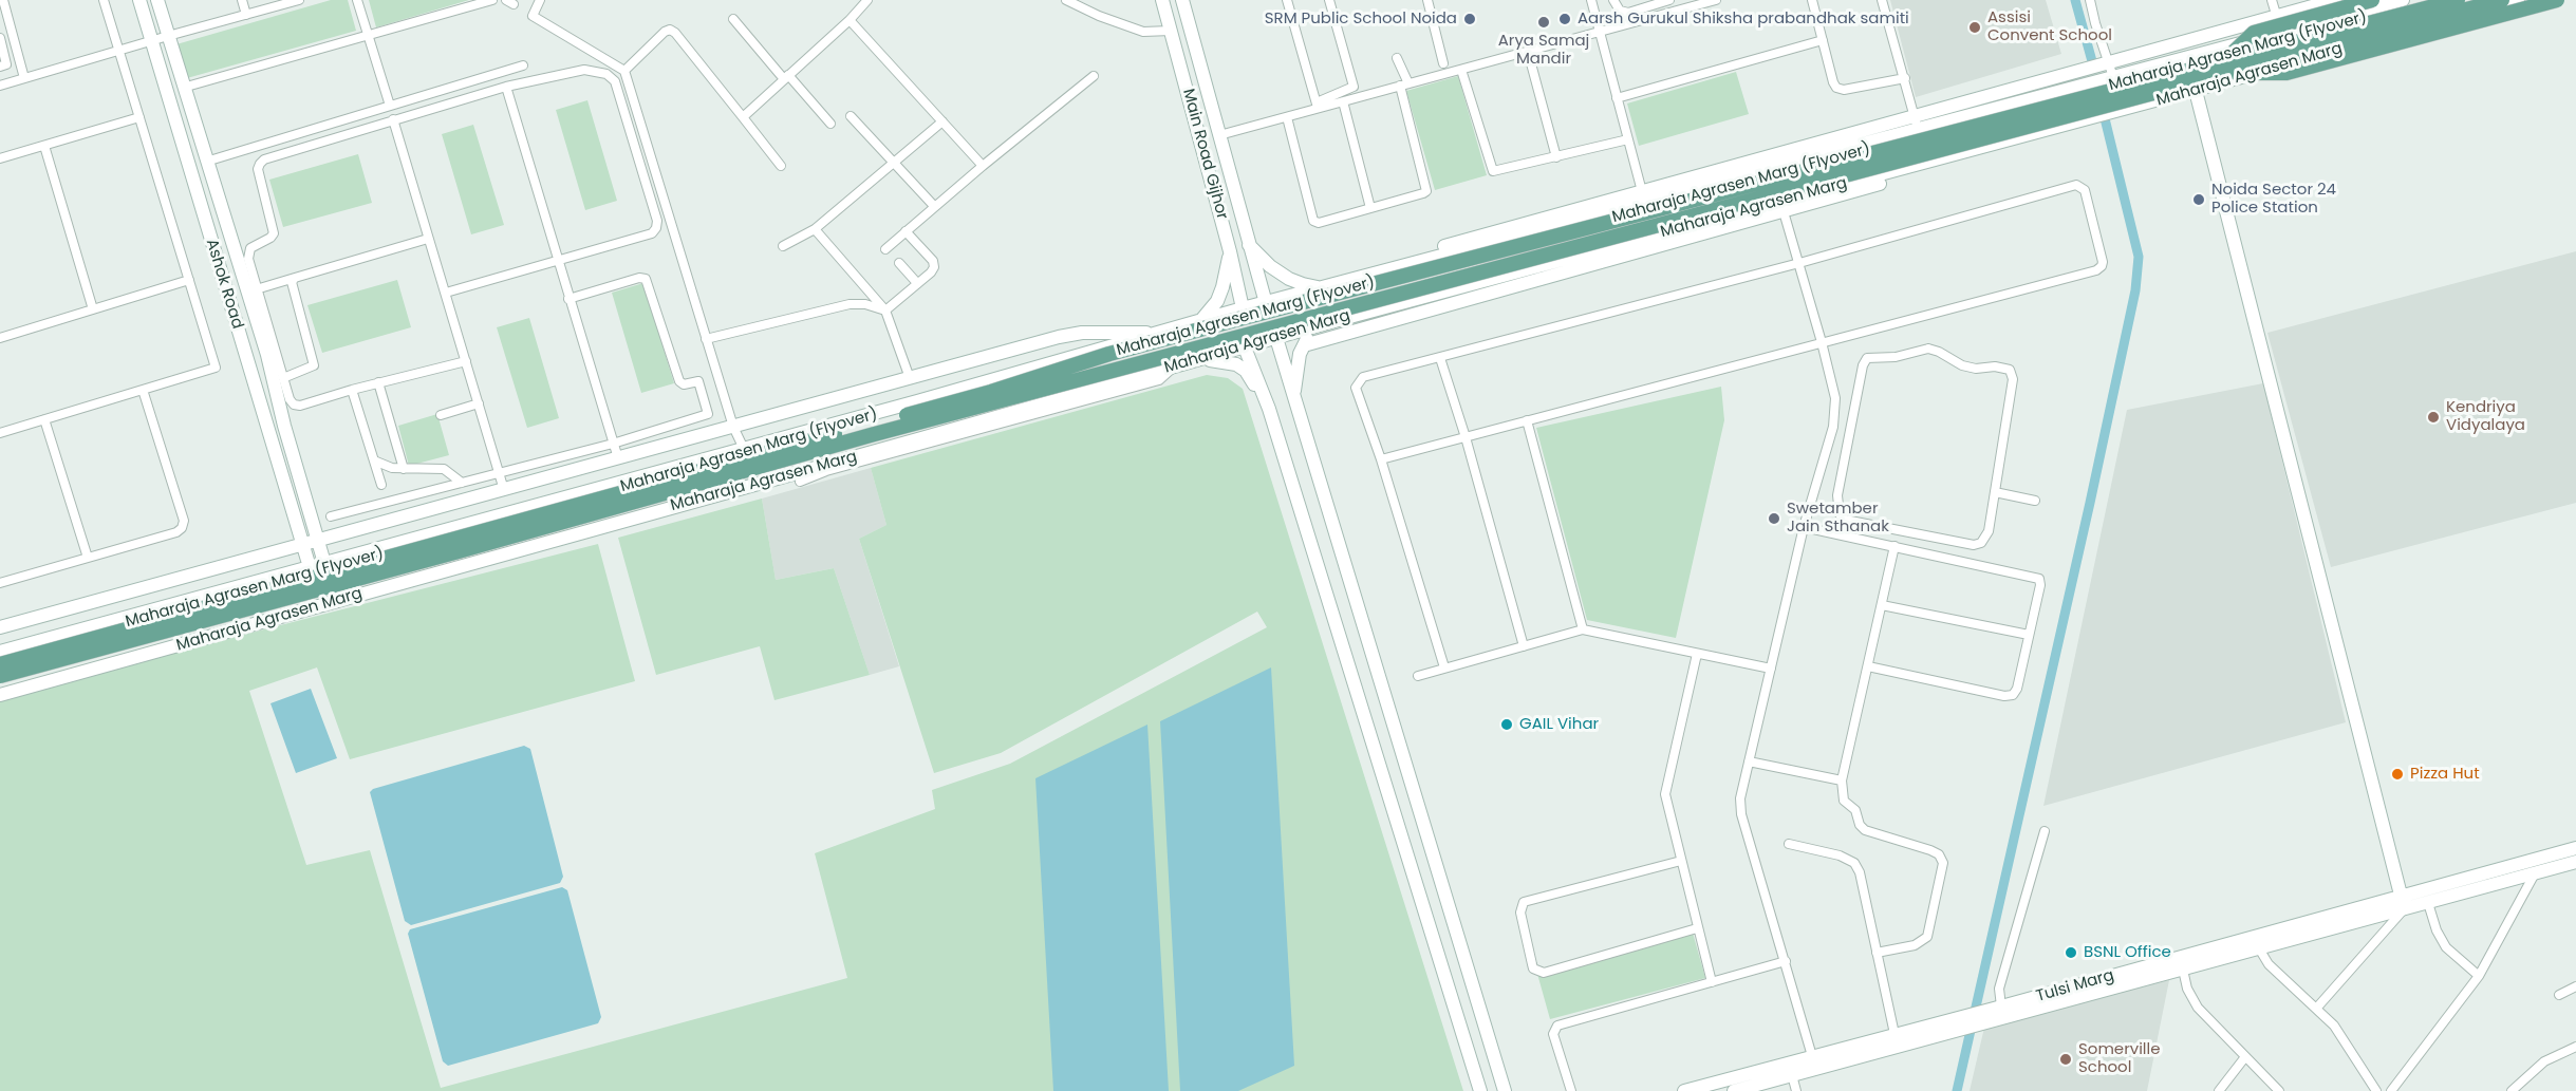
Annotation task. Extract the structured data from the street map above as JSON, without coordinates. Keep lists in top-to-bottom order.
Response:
{
  "streets": {
    "main road": ["Maharaja Agrasen Marg (Flyover)"],
    "street": [
      "Maharaja Agrasen Marg",
      "Main Road Gijhor",
      "Ashok Road",
      "Tulsi Marg"
    ]
  },
  "crossings": [
    ["Maharaja Agrasen Marg", "Main Road Gijhor"],
    ["Maharaja Agrasen Marg", "Ashok Road"]
  ],
  "places": [
    "SRM Public School Noida",
    "Aarsh Gurukul Shiksha prabandhak samiti",
    "Arya Samaj Mandir",
    "Assisi Convent School",
    "Noida Sector 24 Police Station",
    "Kendriya Vidyalaya",
    "Swetamber Jain Sthanak",
    "GAIL Vihar",
    "Pizza Hut",
    "BSNL Office",
    "Somerville School"
  ]
}
